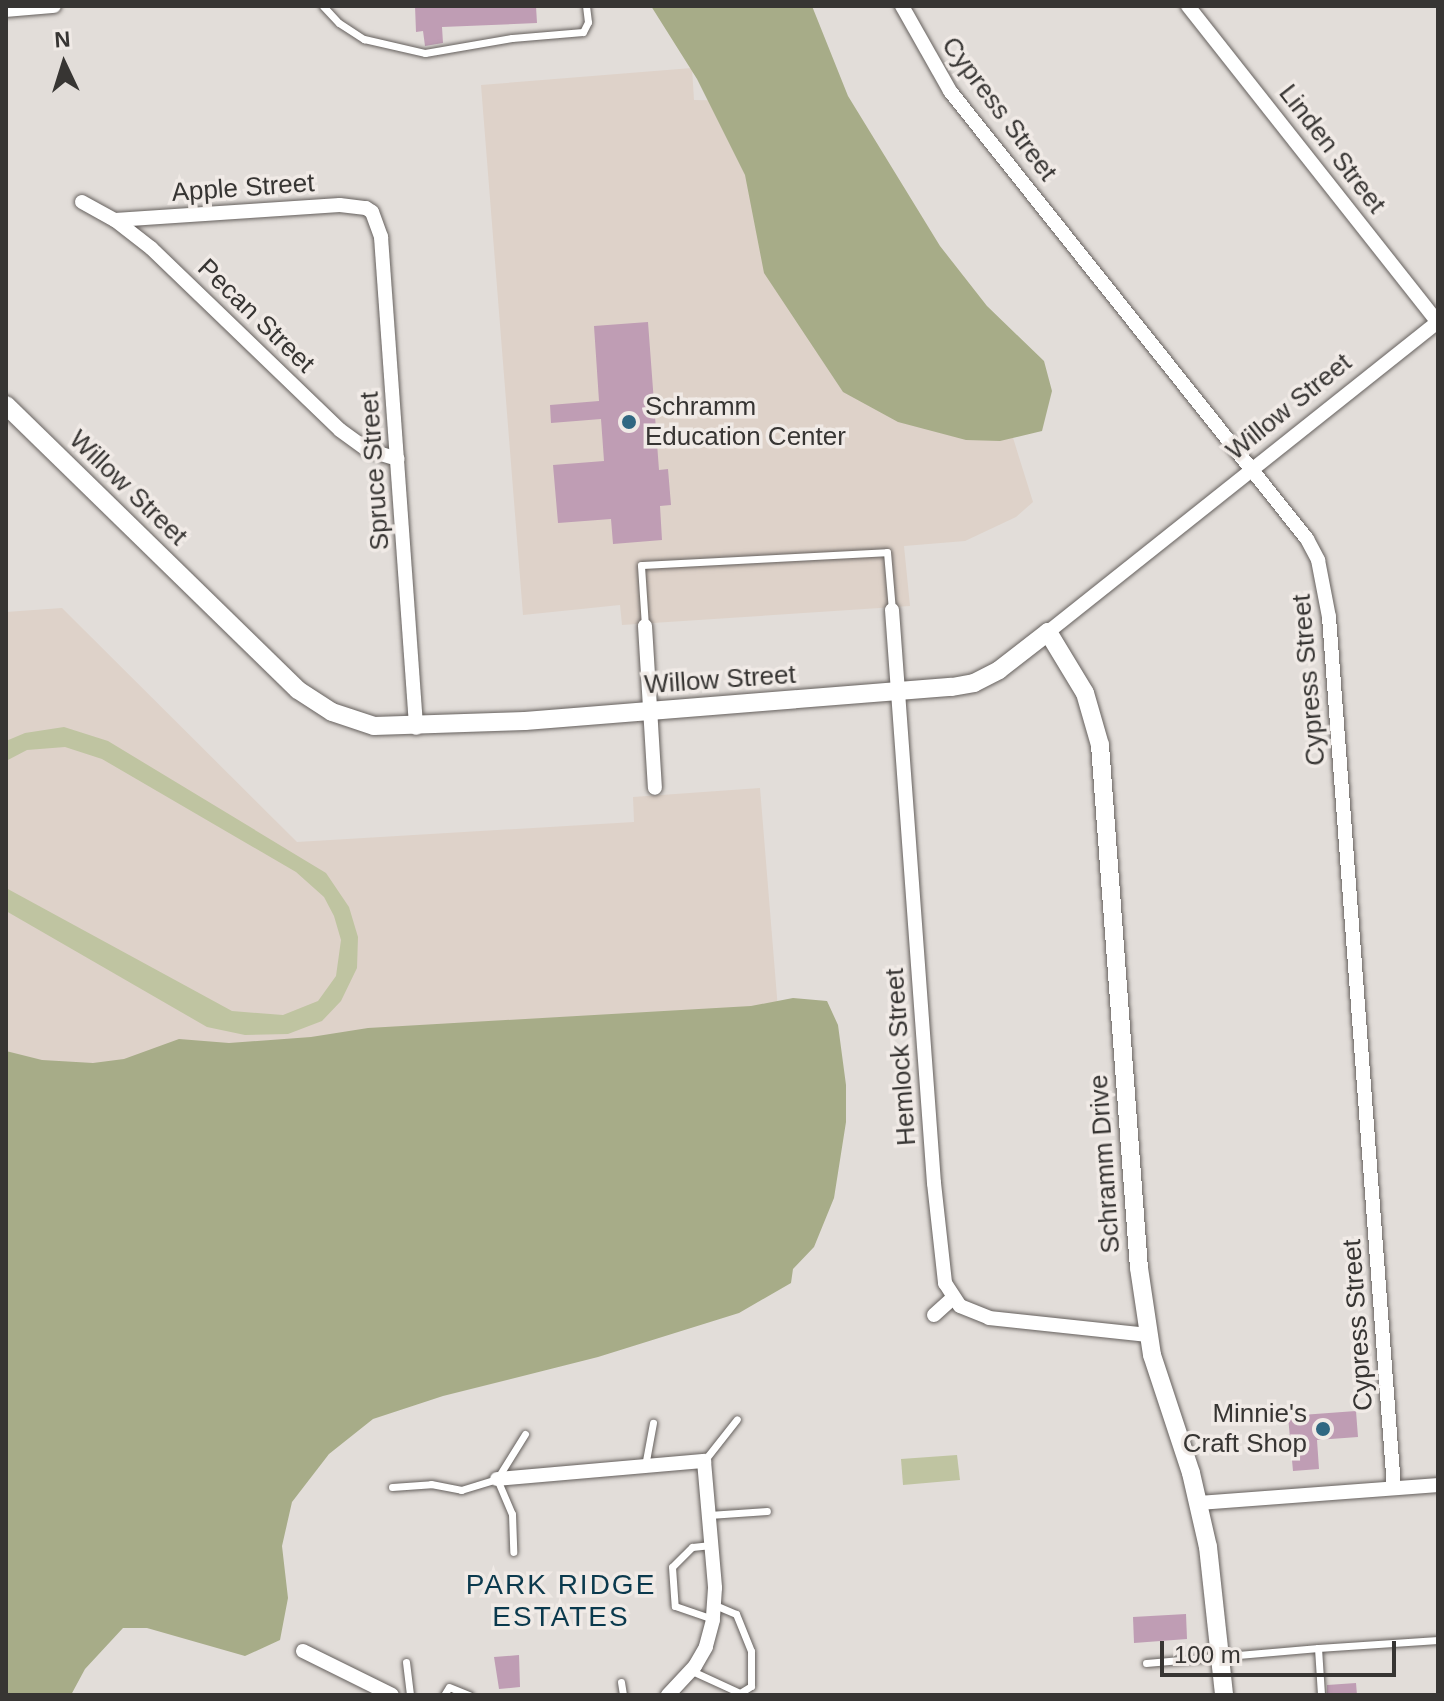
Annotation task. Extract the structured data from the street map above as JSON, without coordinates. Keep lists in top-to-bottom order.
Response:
{
  "streets": {
    "street": [
      "Cypress Street",
      "Linden Street",
      "Apple Street",
      "Pecan Street",
      "Willow Street",
      "Spruce Street",
      "Hemlock Street",
      "Schramm Drive"
    ]
  },
  "crossings": [
    ["Cypress Street", "Willow Street"],
    ["Linden Street", "Willow Street"],
    ["Apple Street", "Pecan Street"],
    ["Apple Street", "Spruce Street"],
    ["Pecan Street", "Spruce Street"],
    ["Willow Street", "Spruce Street"],
    ["Willow Street", "Hemlock Street"],
    ["Willow Street", "Schramm Drive"]
  ],
  "districts": ["PARK RIDGE ESTATES"],
  "places": ["Schramm Education Center", "Minnie's Craft Shop"],
  "scale_bar": "100 m",
  "north": "top"
}
